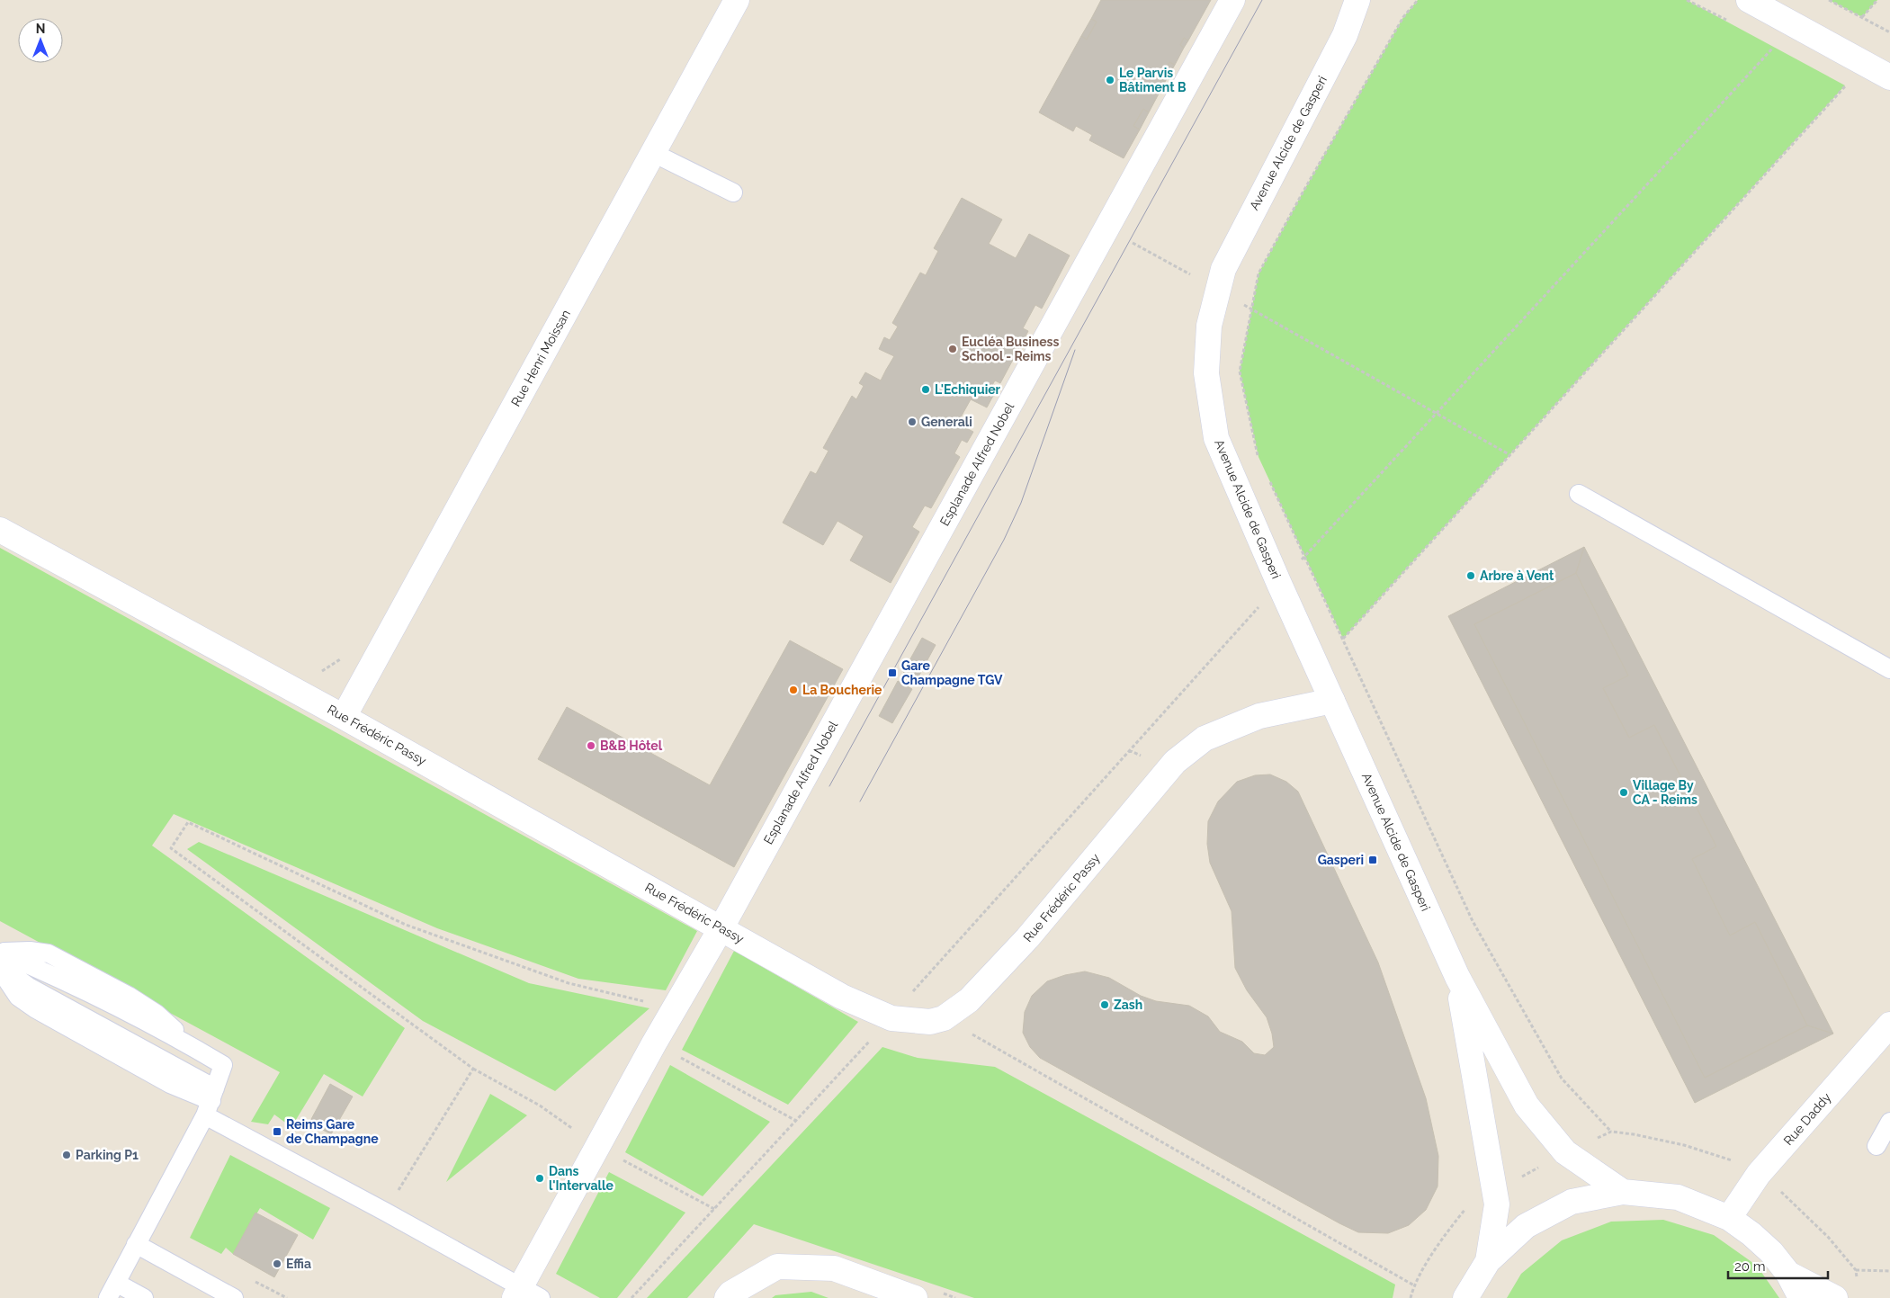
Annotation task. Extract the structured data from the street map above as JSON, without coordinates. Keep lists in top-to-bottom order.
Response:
{
  "streets": {
    "street": [
      "Avenue Alcide de Gasperi",
      "Rue Henri Moissan",
      "Esplanade Alfred Nobel",
      "Rue Frédéric Passy",
      "Rue Daddy"
    ]
  },
  "crossings": [
    ["Avenue Alcide de Gasperi", "Rue Frédéric Passy"],
    ["Rue Henri Moissan", "Rue Frédéric Passy"],
    ["Esplanade Alfred Nobel", "Rue Frédéric Passy"]
  ],
  "places": {
    "other": [
      "Le Parvis Bâtiment B",
      "Eucléa Business School - Reims",
      "L'Echiquier",
      "Generali",
      "Arbre à Vent",
      "La Boucherie",
      "B&B Hôtel",
      "Village By CA - Reims",
      "Zash",
      "Parking P1",
      "Dans l'Intervalle",
      "Effia"
    ],
    "transit": ["Gare Champagne TGV", "Gasperi", "Reims Gare de Champagne"]
  },
  "scale_bar": "20 m",
  "north": "top"
}
